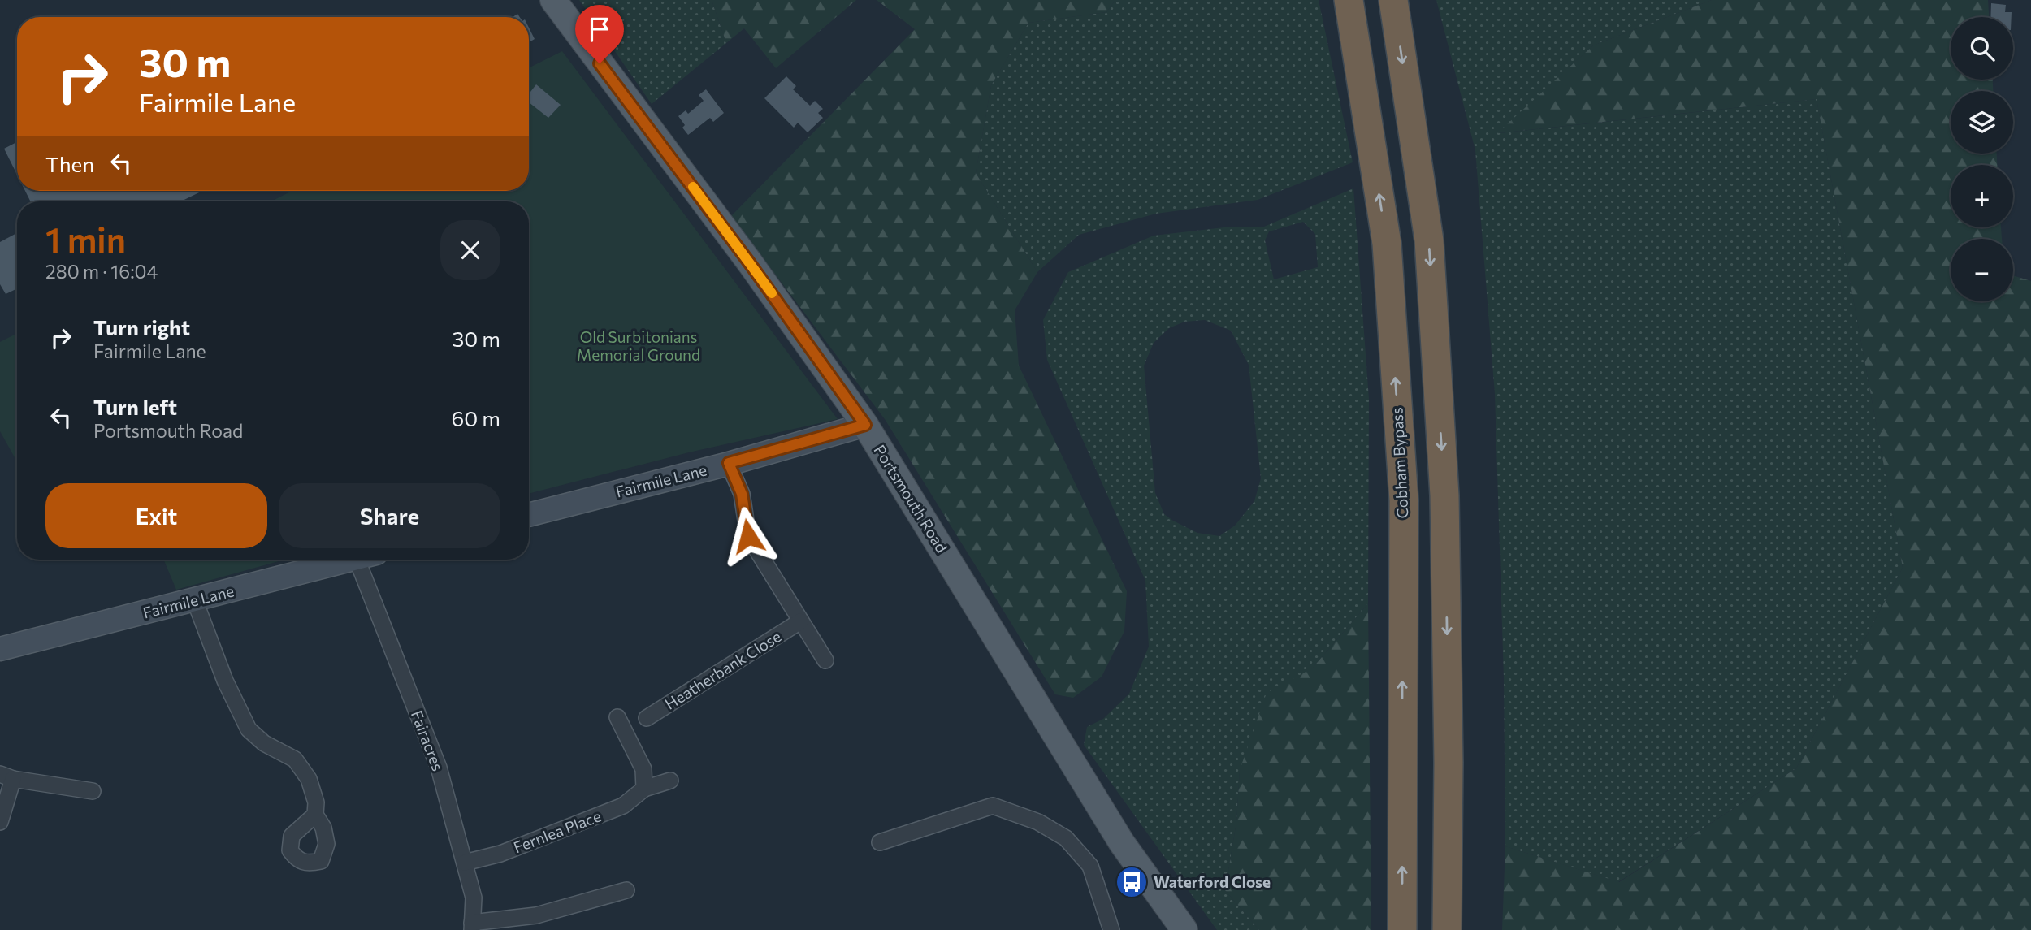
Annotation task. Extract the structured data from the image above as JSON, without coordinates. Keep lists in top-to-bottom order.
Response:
{
  "streets": {
    "highway": ["Cobham Bypass"],
    "main road": ["Portsmouth Road"],
    "street": [
      "Fairmile Lane",
      "Heatherbank Close",
      "Fairacres",
      "Fernlea Place"
    ]
  },
  "crossings": [
    ["Fairmile Lane", "Portsmouth Road"],
    ["Fairacres", "Fernlea Place"]
  ],
  "parks": ["Old Surbitonians Memorial Ground"],
  "places": {
    "bus stop": ["Waterford Close"]
  },
  "page": {
    "map_buttons": ["+", "−"],
    "turn": ["30 m", "Fairmile Lane"],
    "then": "Then",
    "heading": ["1 min", "280 m · 16:04"],
    "list": [
      {
        "name": "Turn right",
        "note": "Fairmile Lane",
        "value": "30 m"
      },
      {
        "name": "Turn left",
        "note": "Portsmouth Road",
        "value": "60 m"
      }
    ],
    "buttons": ["Exit", "Share"]
  }
}
